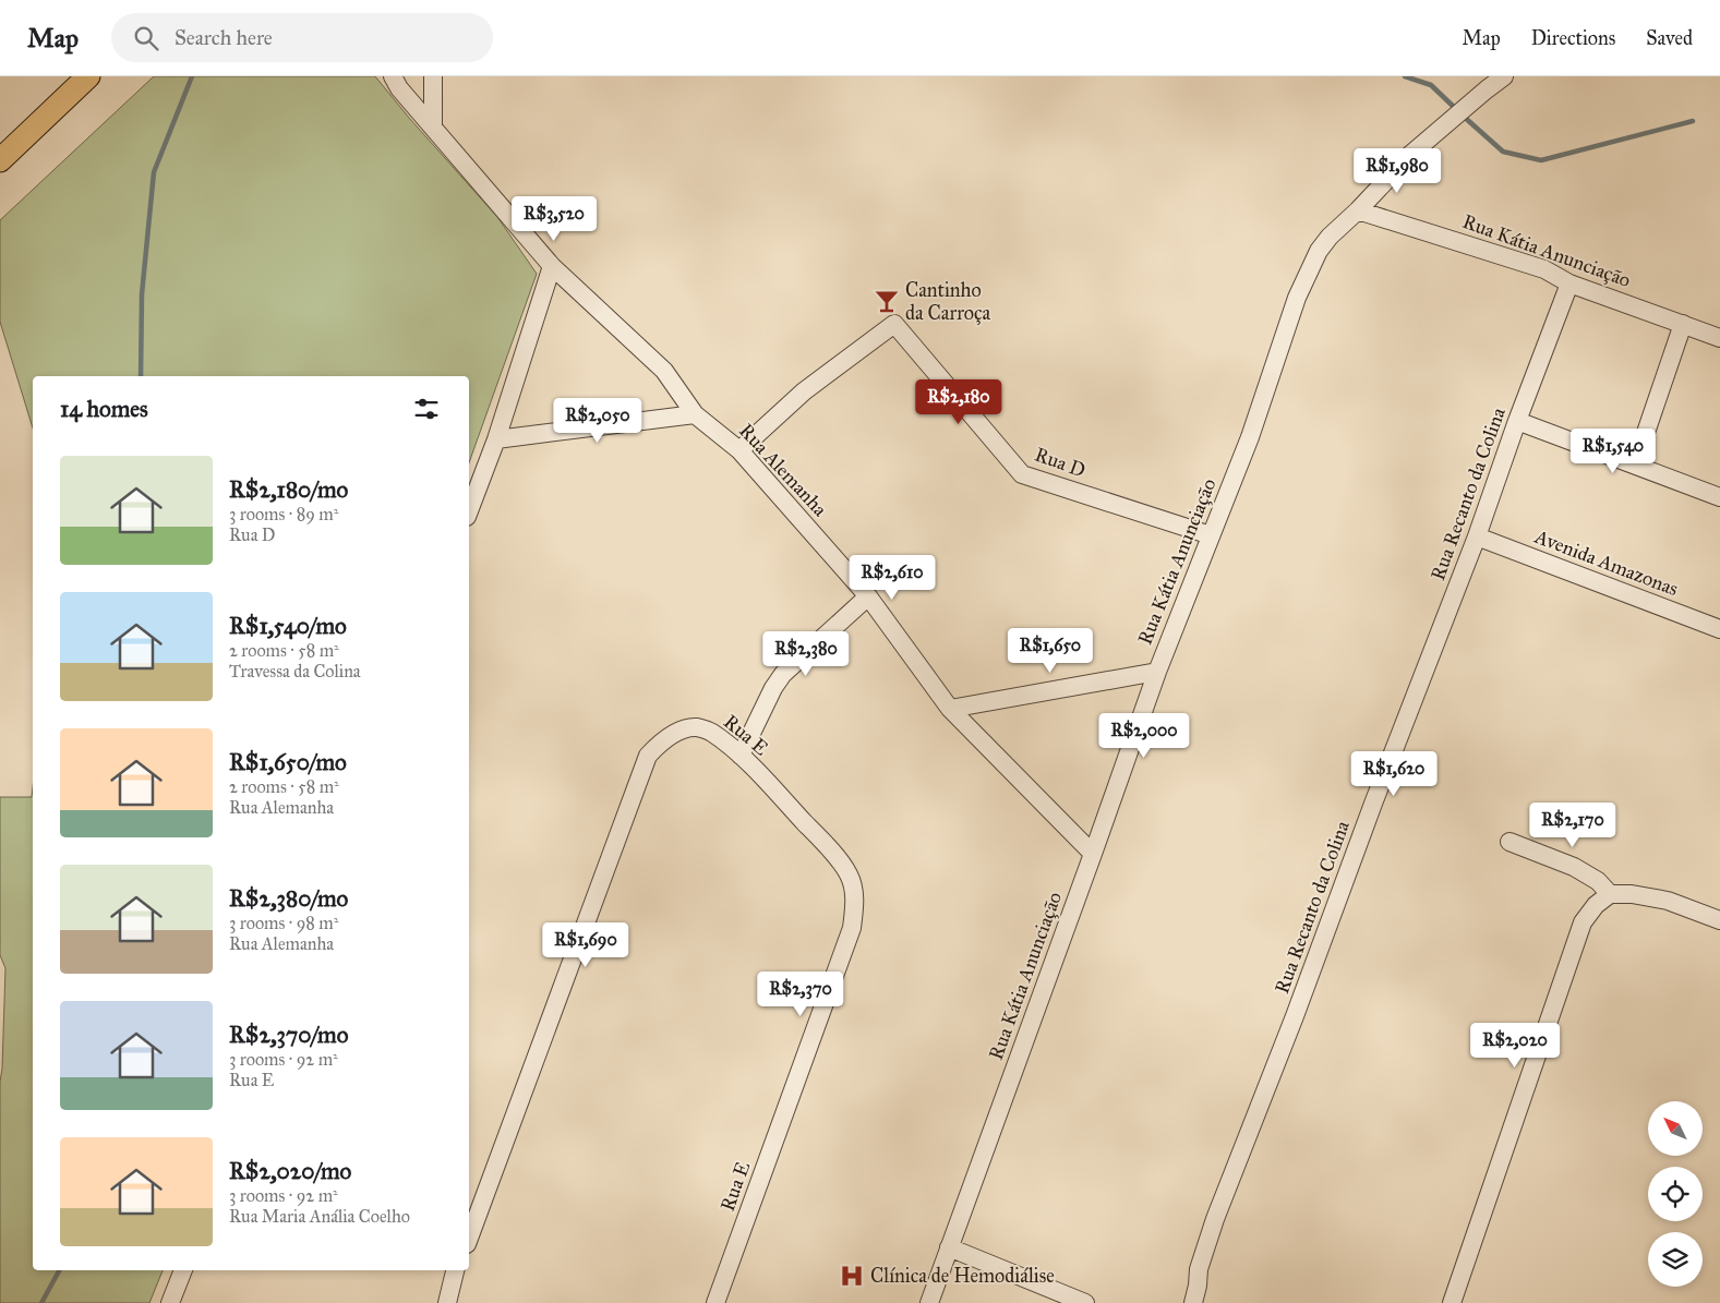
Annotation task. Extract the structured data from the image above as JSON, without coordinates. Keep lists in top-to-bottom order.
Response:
{
  "streets": {
    "street": [
      "Rua Kátia Anunciação",
      "Rua D",
      "Rua Alemanha",
      "Rua Recanto da Colina",
      "Avenida Amazonas",
      "Rua E"
    ]
  },
  "crossings": [
    ["Rua Kátia Anunciação", "Rua D"],
    ["Rua Kátia Anunciação", "Rua Alemanha"],
    ["Rua Kátia Anunciação", "Rua Recanto da Colina"],
    ["Rua D", "Rua Alemanha"],
    ["Rua Recanto da Colina", "Avenida Amazonas"]
  ],
  "places": {
    "bar": ["Cantinho da Carroça"],
    "hospital": ["Clínica de Hemodiálise"]
  },
  "north": "top left",
  "page": {
    "header": "Map",
    "search": "Search here",
    "nav": ["Map", "Directions", "Saved"],
    "price": [
      "R$1,980",
      "R$3,520",
      "R$2,180",
      "R$2,050",
      "R$1,540",
      "R$2,610",
      "R$1,650",
      "R$2,380",
      "R$2,000",
      "R$1,620",
      "R$2,170",
      "R$1,690",
      "R$2,370",
      "R$2,020"
    ],
    "heading": "14 homes",
    "list": [
      {
        "name": "R$2,180/mo",
        "note": "3 rooms · 89 m² · Rua D"
      },
      {
        "name": "R$1,540/mo",
        "note": "2 rooms · 58 m² · Travessa da Colina"
      },
      {
        "name": "R$1,650/mo",
        "note": "2 rooms · 58 m² · Rua Alemanha"
      },
      {
        "name": "R$2,380/mo",
        "note": "3 rooms · 98 m² · Rua Alemanha"
      },
      {
        "name": "R$2,370/mo",
        "note": "3 rooms · 92 m² · Rua E"
      },
      {
        "name": "R$2,020/mo",
        "note": "3 rooms · 92 m² · Rua Maria Anália Coelho"
      }
    ]
  }
}
